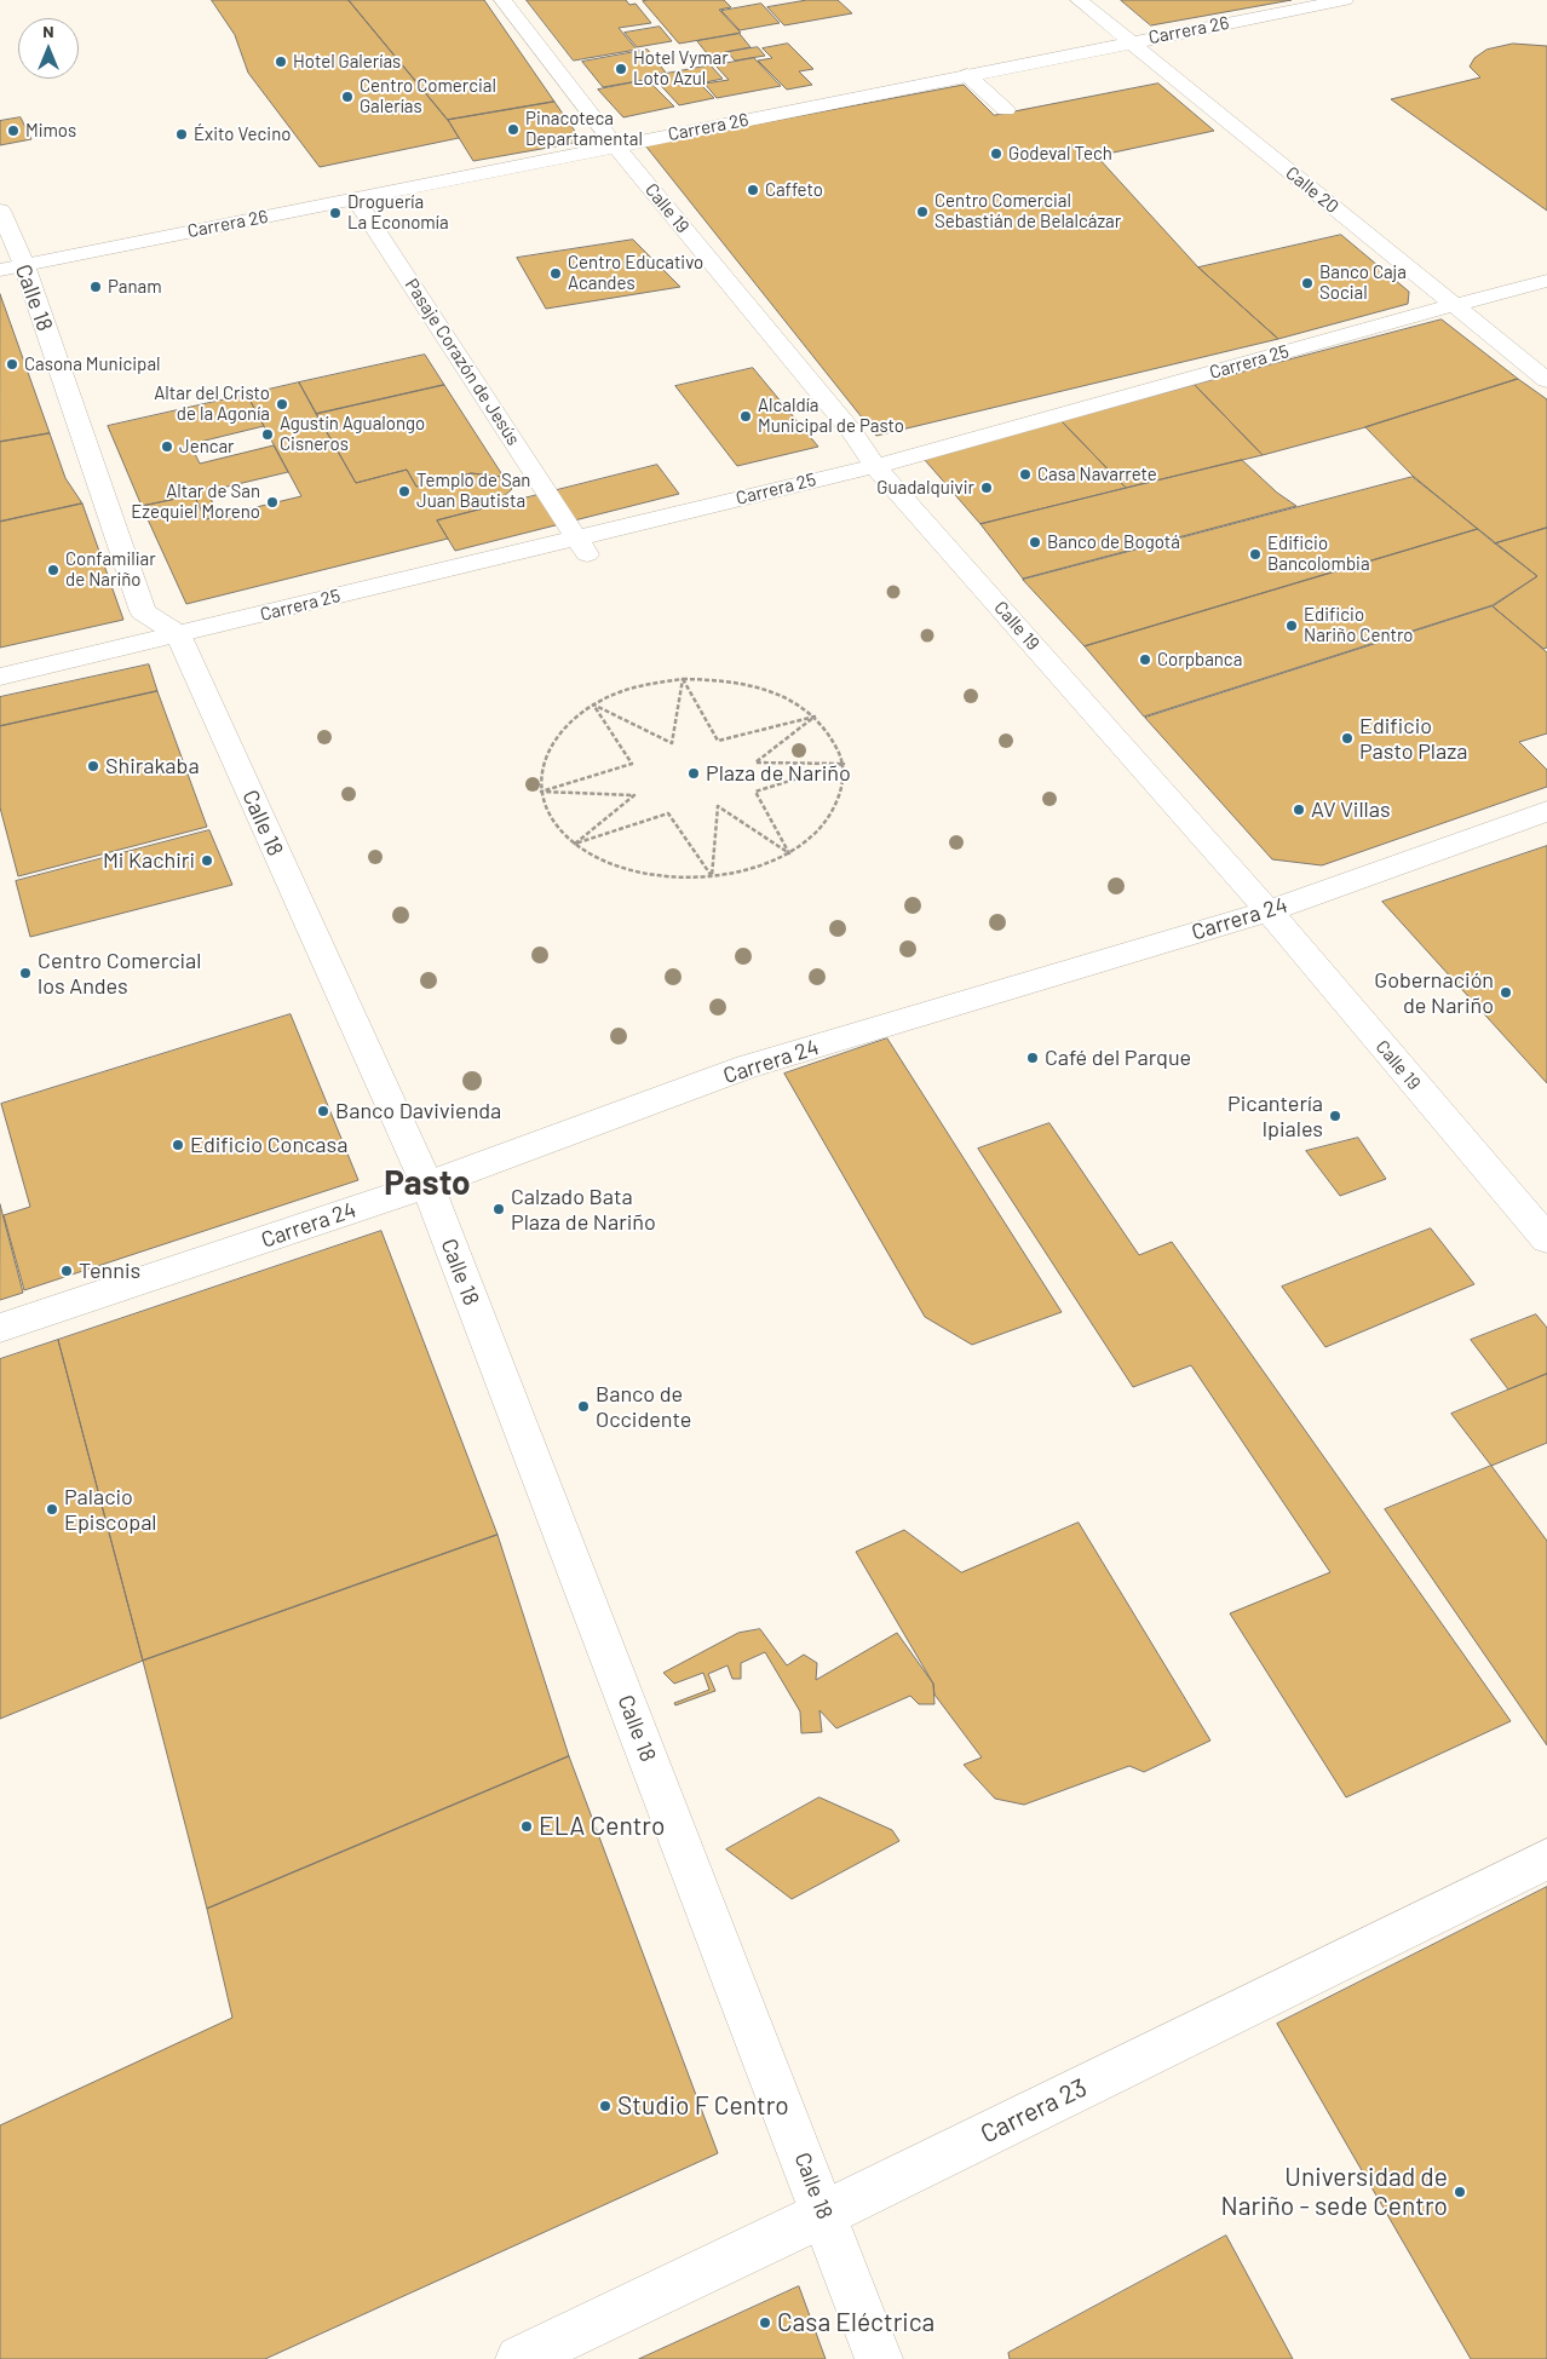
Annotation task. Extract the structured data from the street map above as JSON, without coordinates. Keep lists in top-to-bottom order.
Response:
{
  "streets": {
    "street": [
      "Carrera 26",
      "Calle 20",
      "Calle 19",
      "Calle 18",
      "Pasaje Corazón de Jesús",
      "Carrera 25",
      "Carrera 24",
      "Carrera 23"
    ]
  },
  "crossings": [
    ["Carrera 26", "Calle 20"],
    ["Carrera 26", "Calle 19"],
    ["Carrera 26", "Calle 18"],
    ["Carrera 26", "Pasaje Corazón de Jesús"],
    ["Calle 20", "Carrera 25"],
    ["Calle 19", "Carrera 25"],
    ["Calle 19", "Carrera 24"],
    ["Calle 18", "Carrera 25"],
    ["Calle 18", "Carrera 24"],
    ["Calle 18", "Carrera 23"],
    ["Pasaje Corazón de Jesús", "Carrera 25"]
  ],
  "districts": ["Pasto"],
  "places": [
    "Hotel Galerías",
    "Hotel Vymar Loto Azul",
    "Centro Comercial Galerías",
    "Pinacoteca Departamental",
    "Mimos",
    "Éxito Vecino",
    "Godeval Tech",
    "Caffeto",
    "Centro Comercial Sebastián de Belalcázar",
    "Droguería La Economía",
    "Centro Educativo Acandes",
    "Banco Caja Social",
    "Panam",
    "Casona Municipal",
    "Altar del Cristo de la Agonía",
    "Alcaldía Municipal de Pasto",
    "Agustín Agualongo Cisneros",
    "Jencar",
    "Casa Navarrete",
    "Guadalquivir",
    "Templo de San Juan Bautista",
    "Altar de San Ezequiel Moreno",
    "Banco de Bogotá",
    "Edificio Bancolombia",
    "Confamiliar de Nariño",
    "Edificio Nariño Centro",
    "Corpbanca",
    "Edificio Pasto Plaza",
    "Shirakaba",
    "Plaza de Nariño",
    "AV Villas",
    "Mi Kachiri",
    "Centro Comercial los Andes",
    "Gobernación de Nariño",
    "Café del Parque",
    "Banco Davivienda",
    "Picantería Ipiales",
    "Edificio Concasa",
    "Calzado Bata Plaza de Nariño",
    "Tennis",
    "Banco de Occidente",
    "Palacio Episcopal",
    "ELA Centro",
    "Studio F Centro",
    "Universidad de Nariño - sede Centro",
    "Casa Eléctrica"
  ],
  "north": "top"
}
